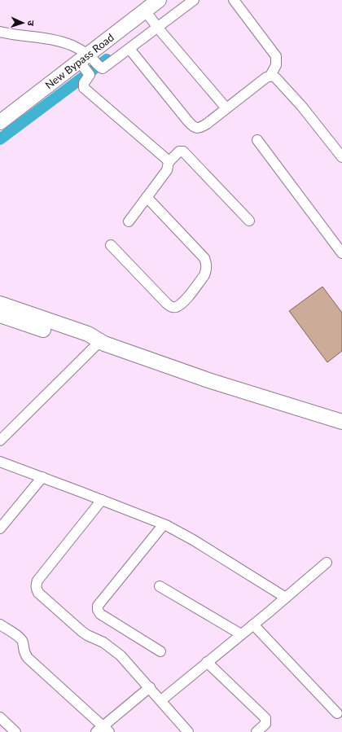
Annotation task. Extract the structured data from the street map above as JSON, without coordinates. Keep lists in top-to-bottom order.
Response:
{
  "streets": {
    "street": ["New Bypass Road"]
  },
  "north": "right"
}
